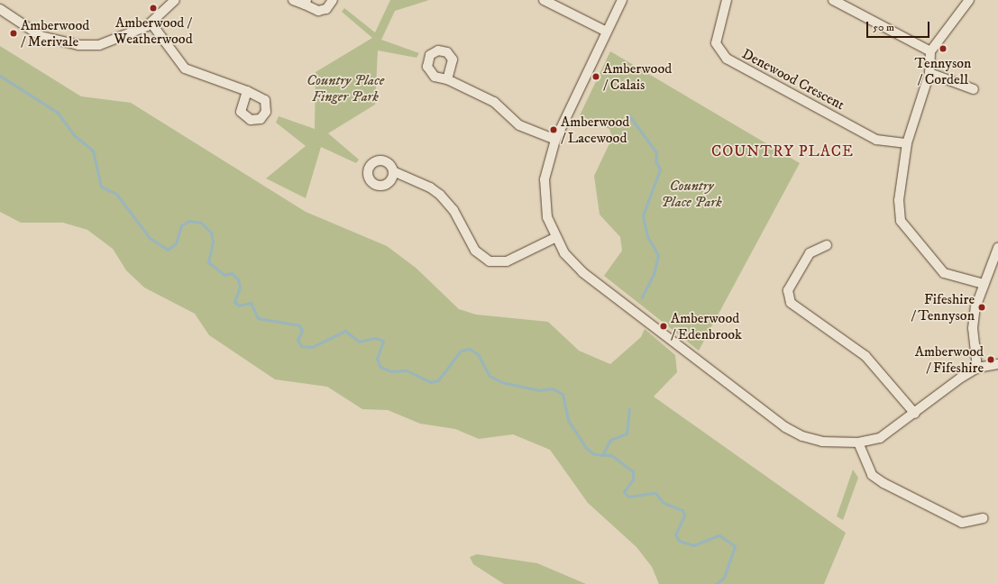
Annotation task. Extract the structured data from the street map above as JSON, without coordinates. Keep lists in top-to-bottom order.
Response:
{
  "streets": {
    "street": ["Denewood Crescent"]
  },
  "districts": ["COUNTRY PLACE"],
  "parks": ["Country Place Finger Park", "Country Place Park"],
  "places": [
    "Amberwood / Weatherwood",
    "Amberwood / Merivale",
    "Tennyson / Cordell",
    "Amberwood / Calais",
    "Amberwood / Lacewood",
    "Fifeshire / Tennyson",
    "Amberwood / Edenbrook",
    "Amberwood / Fifeshire"
  ],
  "scale_bar": "50 m"
}
